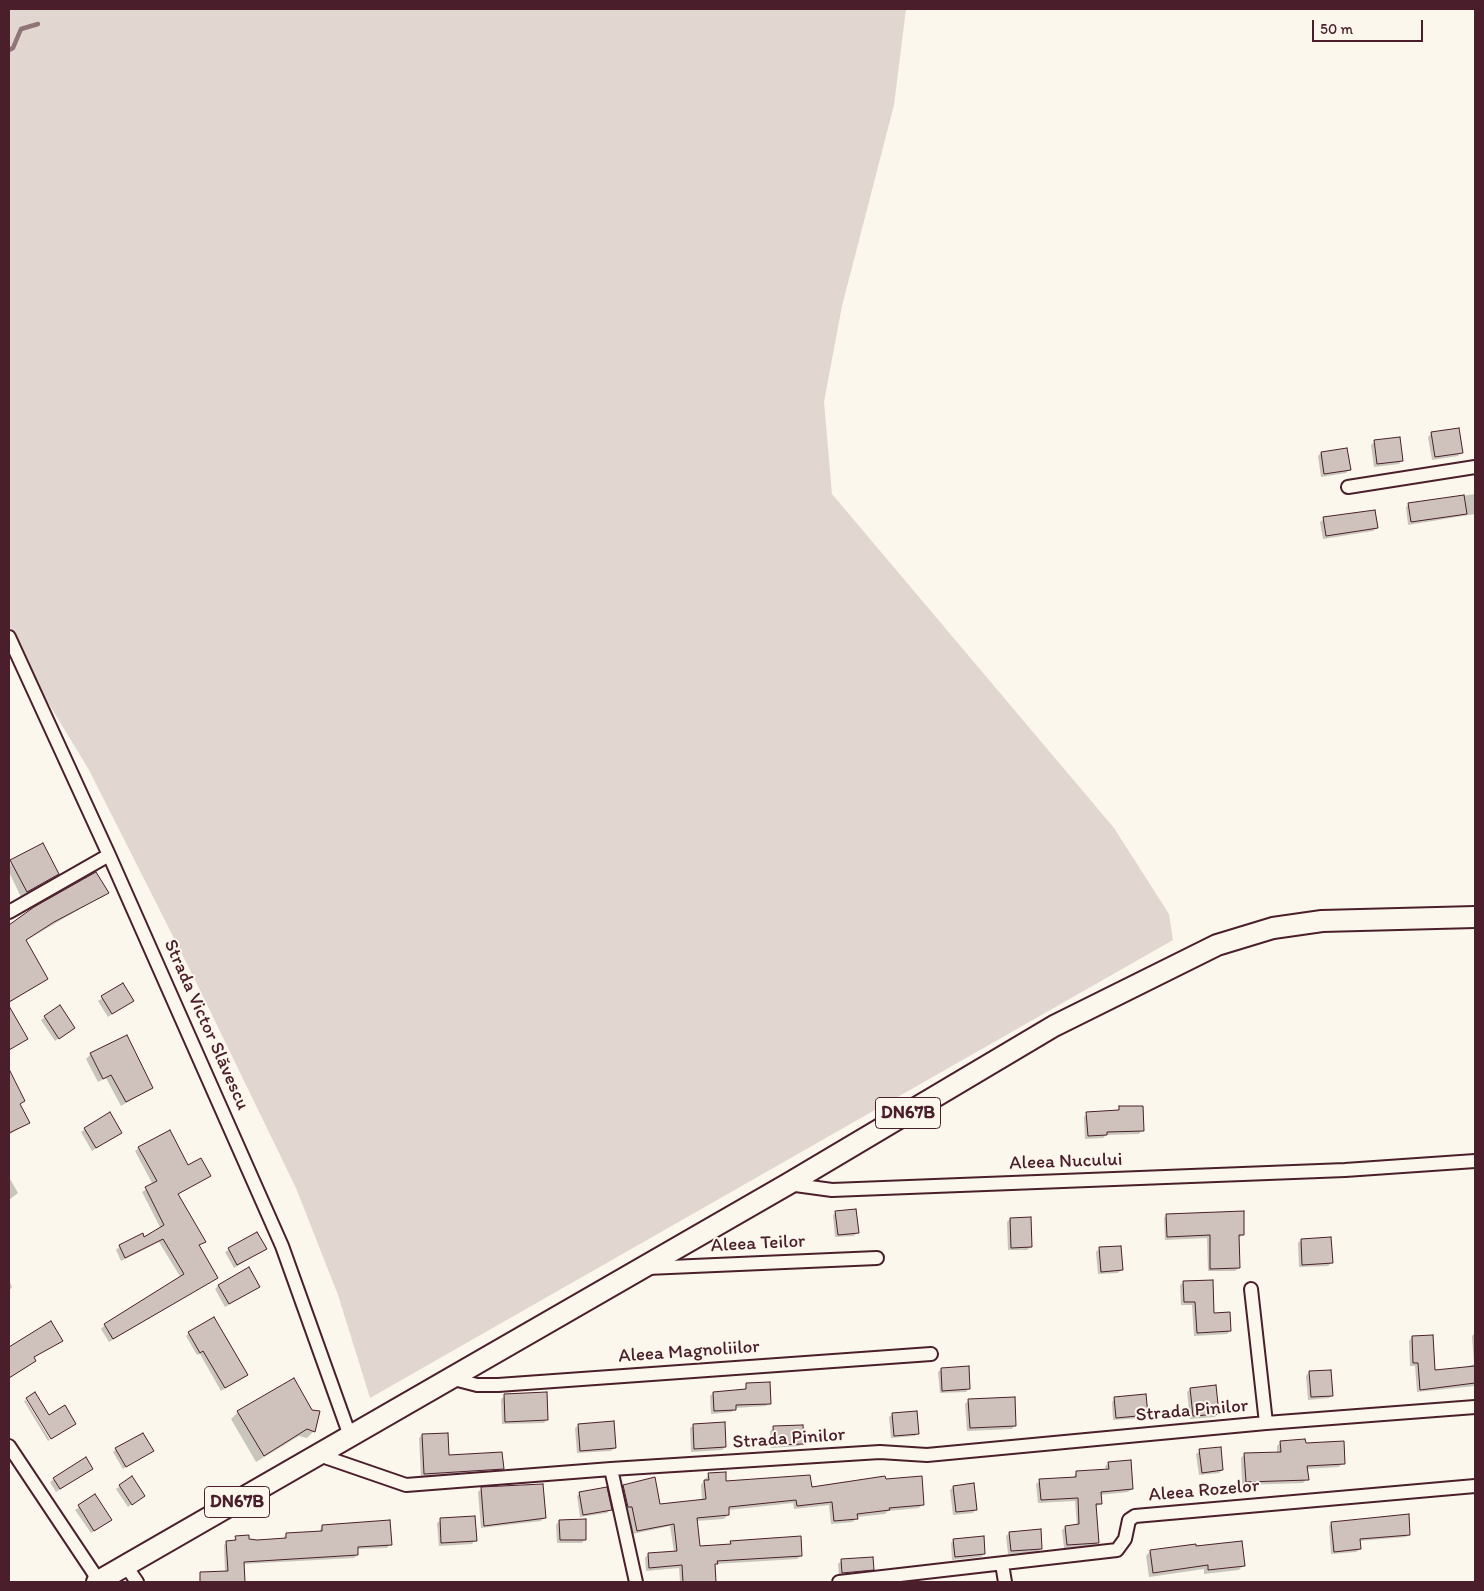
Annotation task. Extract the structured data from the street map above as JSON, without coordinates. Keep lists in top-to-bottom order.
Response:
{
  "streets": {
    "main road": ["DN67B"],
    "street": [
      "Strada Victor Slăvescu",
      "Aleea Nucului",
      "Aleea Teilor",
      "Aleea Magnoliilor",
      "Strada Pinilor",
      "Aleea Rozelor"
    ]
  },
  "crossings": [
    ["Strada Victor Slăvescu", "DN67B"],
    ["DN67B", "Aleea Nucului"],
    ["DN67B", "Aleea Teilor"],
    ["DN67B", "Aleea Magnoliilor"],
    ["DN67B", "Strada Pinilor"]
  ],
  "scale_bar": "50 m"
}
